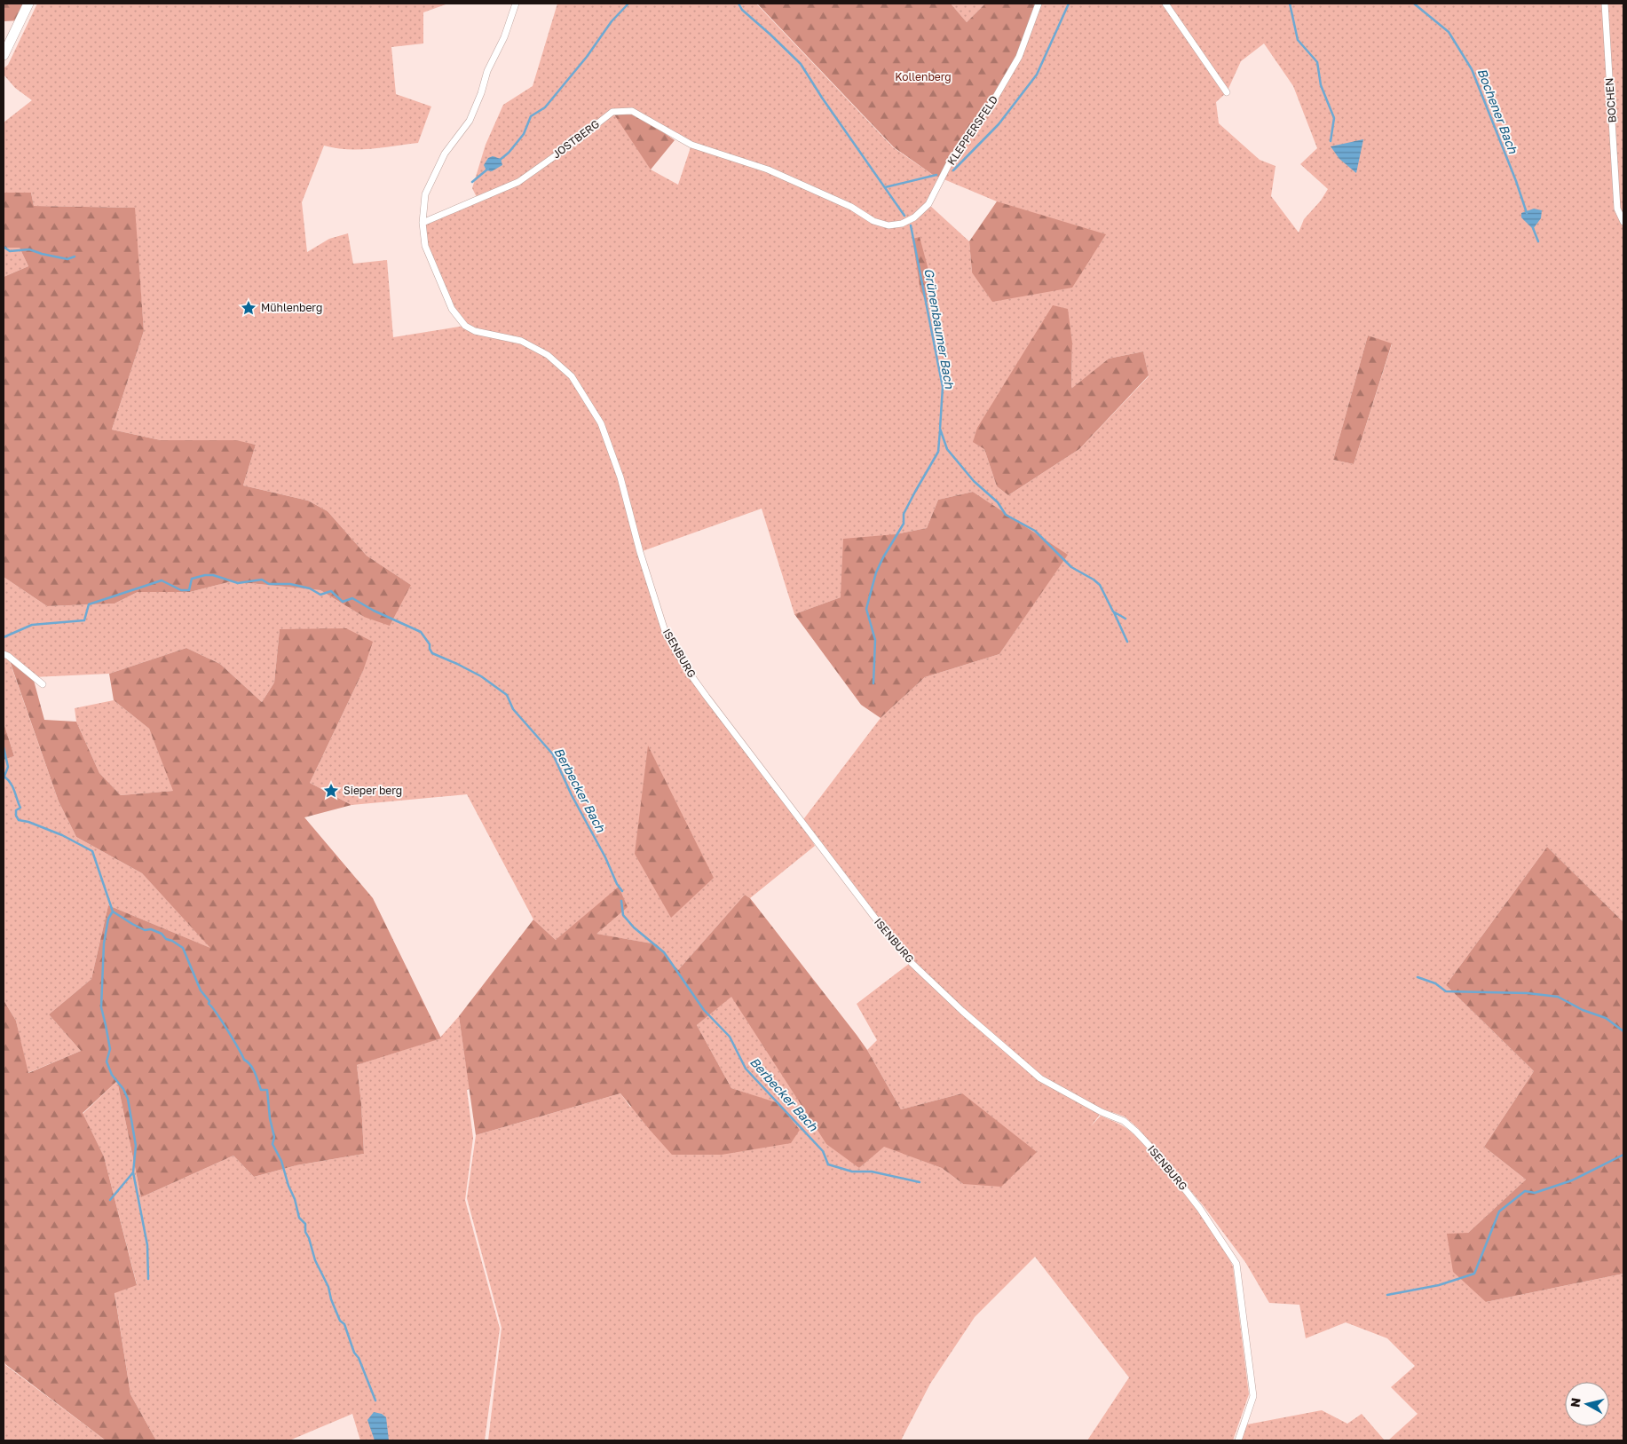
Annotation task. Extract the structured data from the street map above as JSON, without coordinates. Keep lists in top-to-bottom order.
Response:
{
  "streets": {
    "street": [
      "BOCHEN",
      "KLEPPERSFELD",
      "JOSTBERG",
      "ISENBURG"
    ]
  },
  "crossings": [
    ["KLEPPERSFELD", "JOSTBERG"],
    ["JOSTBERG", "ISENBURG"]
  ],
  "water": ["Bochener Bach", "Grünenbaumer Bach", "Berbecker Bach"],
  "parks": ["Kollenberg"],
  "places": {
    "place": ["Mühlenberg", "Sieper berg"]
  },
  "north": "left"
}
